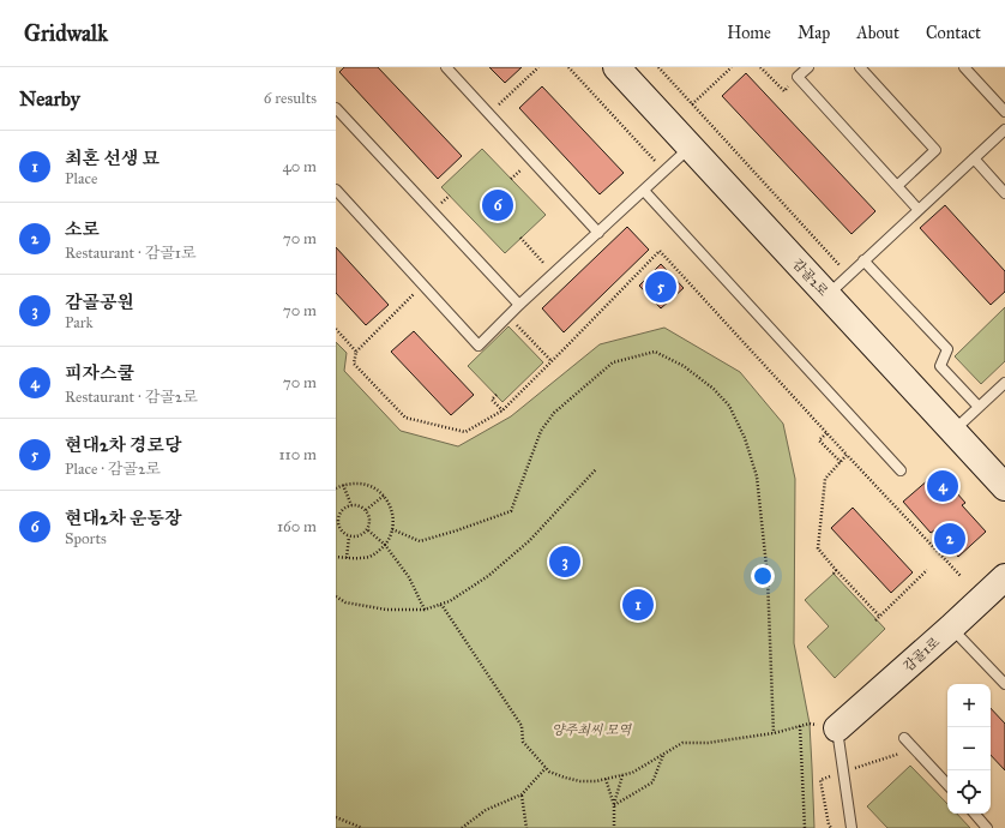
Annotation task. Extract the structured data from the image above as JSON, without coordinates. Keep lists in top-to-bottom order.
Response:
{
  "streets": {
    "street": ["감골2로", "감골1로"]
  },
  "parks": ["양주최씨 모역"],
  "page": {
    "header": "Gridwalk",
    "nav": [
      "Home",
      "Map",
      "About",
      "Contact"
    ],
    "heading": ["Nearby", "6 results"],
    "list": [
      {
        "mark": "1",
        "name": "최혼 선생 묘",
        "note": "Place",
        "value": "40 m"
      },
      {
        "mark": "2",
        "name": "소로",
        "note": "Restaurant · 감골1로",
        "value": "70 m"
      },
      {
        "mark": "3",
        "name": "감골공원",
        "note": "Park",
        "value": "70 m"
      },
      {
        "mark": "4",
        "name": "피자스쿨",
        "note": "Restaurant · 감골2로",
        "value": "70 m"
      },
      {
        "mark": "5",
        "name": "현대2차 경로당",
        "note": "Place · 감골2로",
        "value": "110 m"
      },
      {
        "mark": "6",
        "name": "현대2차 운동장",
        "note": "Sports",
        "value": "160 m"
      }
    ],
    "pins": [
      "6",
      "5",
      "4",
      "2",
      "3",
      "1"
    ],
    "map_buttons": ["+", "−"]
  }
}
